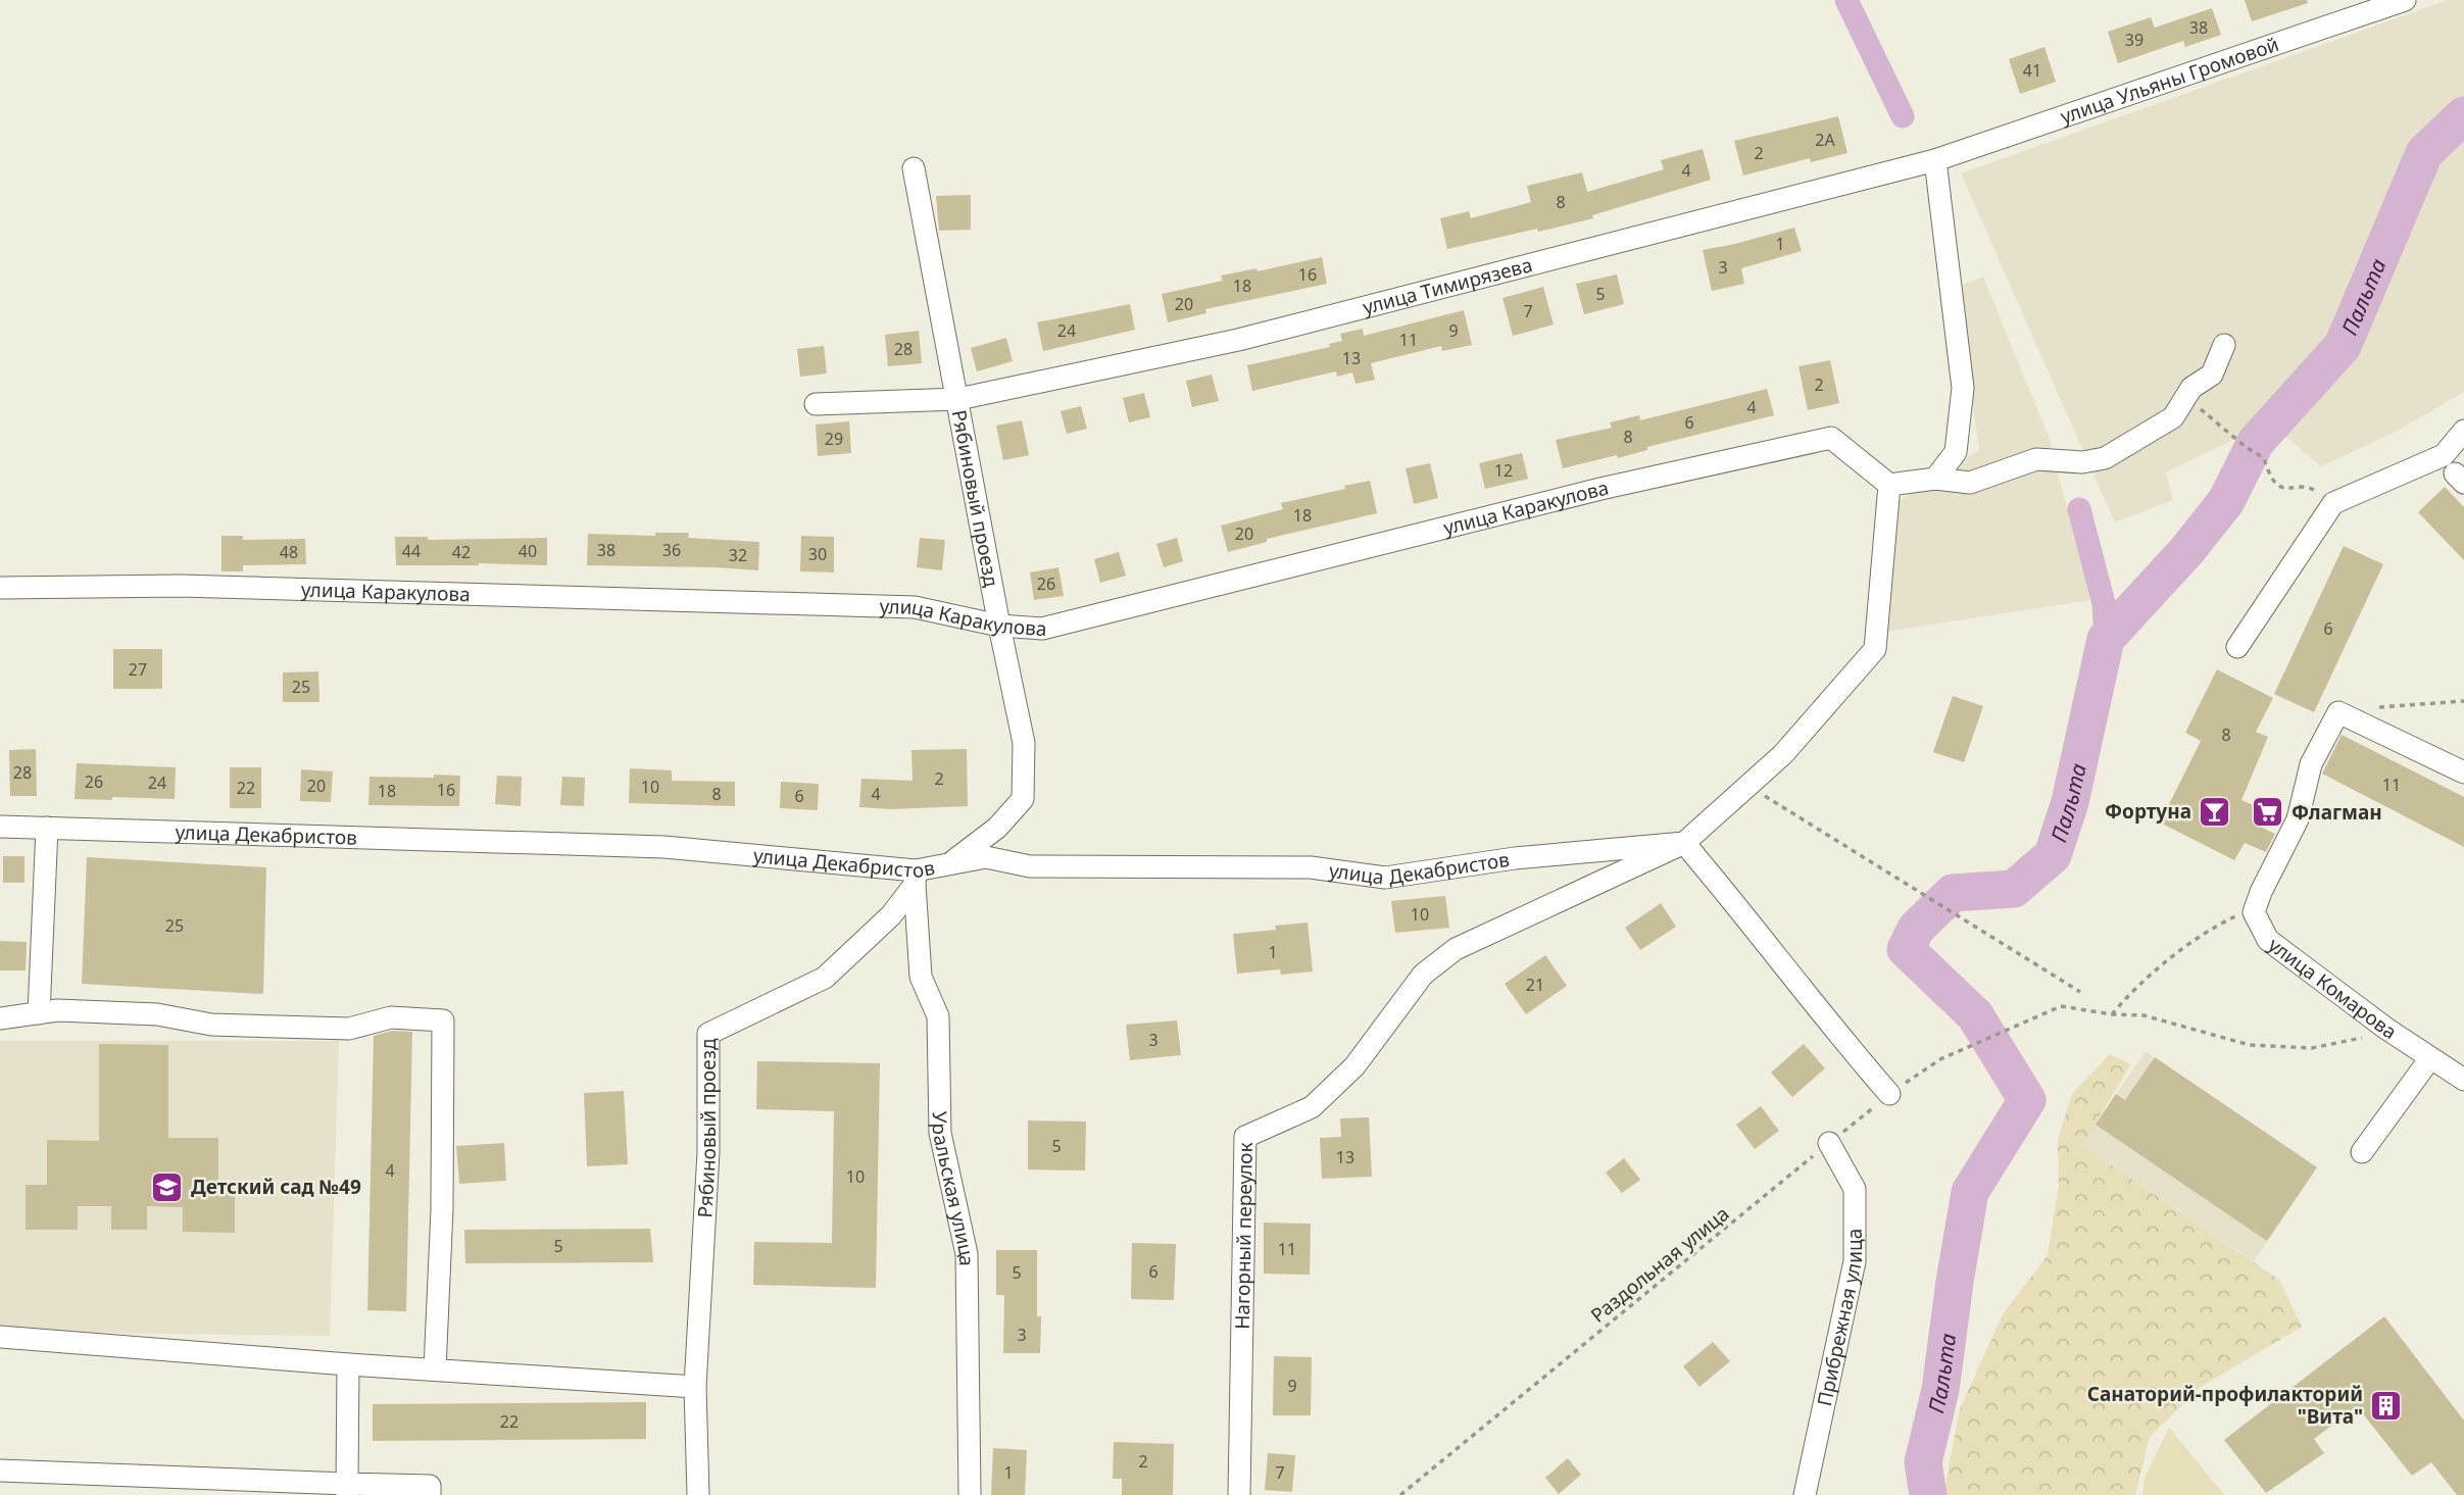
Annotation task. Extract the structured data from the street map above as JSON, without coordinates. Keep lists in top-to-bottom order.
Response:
{
  "streets": {
    "street": [
      "улица Ульяны Громовой",
      "улица Тимирязева",
      "Рябиновый проезд",
      "улица Каракулова",
      "улица Декабристов",
      "улица Комарова",
      "Уральская улица",
      "Нагорный переулок",
      "Прибрежная улица"
    ],
    "path": ["Раздольная улица"]
  },
  "crossings": [
    ["улица Ульяны Громовой", "улица Тимирязева"],
    ["улица Тимирязева", "Рябиновый проезд"],
    ["Рябиновый проезд", "улица Каракулова"],
    ["Рябиновый проезд", "улица Декабристов"],
    ["Рябиновый проезд", "Уральская улица"],
    ["улица Декабристов", "Уральская улица"],
    ["улица Декабристов", "Нагорный переулок"],
    ["улица Комарова", "Раздольная улица"],
    ["Раздольная улица", "Прибрежная улица"]
  ],
  "water": ["Пальта"],
  "places": {
    "bar": ["Фортуна"],
    "supermarket": ["Флагман"],
    "school or university": ["Детский сад №49"],
    "building": ["Санаторий-профилакторий \"Вита\""]
  },
  "house_numbers": [
    "38",
    "39",
    "41",
    "2А",
    "2",
    "4",
    "8",
    "1",
    "3",
    "16",
    "18",
    "5",
    "20",
    "7",
    "24",
    "9",
    "11",
    "28",
    "13",
    "2",
    "4",
    "6",
    "8",
    "29",
    "12",
    "18",
    "20",
    "38",
    "36",
    "44",
    "40",
    "48",
    "42",
    "30",
    "32",
    "26",
    "6",
    "27",
    "25",
    "8",
    "28",
    "2",
    "26",
    "24",
    "11",
    "20",
    "10",
    "22",
    "16",
    "18",
    "8",
    "4",
    "6",
    "10",
    "25",
    "1",
    "21",
    "3",
    "5",
    "13",
    "4",
    "10",
    "5",
    "11",
    "6",
    "5",
    "3",
    "9",
    "22",
    "2",
    "1",
    "7"
  ]
}
